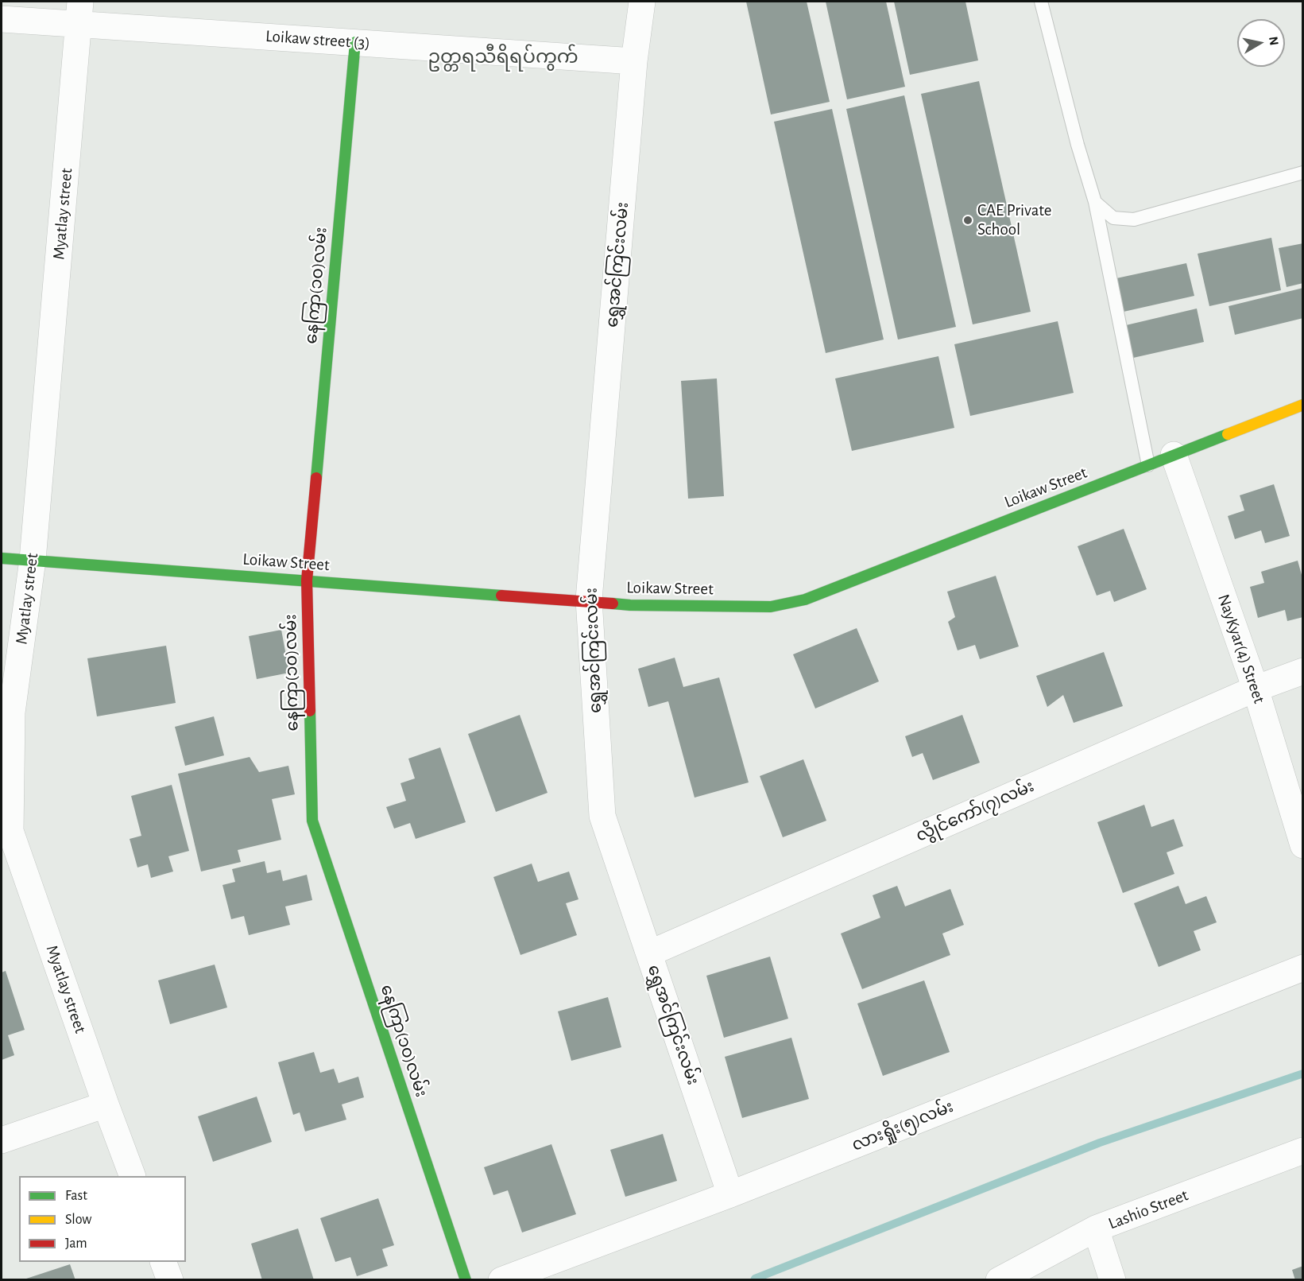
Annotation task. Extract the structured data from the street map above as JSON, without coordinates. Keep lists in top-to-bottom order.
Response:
{
  "streets": {
    "street": [
      "Loikaw street (3)",
      "Myatlay street",
      "ရွှေအင်ကြင်းလမ်း",
      "နေကြာ(၁၀)လမ်း",
      "Loikaw Street",
      "NayKyar(4) Street",
      "လွိုင်ကော်(၇)လမ်း",
      "လားရှိုး(၅)လမ်း",
      "Lashio Street"
    ]
  },
  "crossings": [
    ["Loikaw street (3)", "Myatlay street"],
    ["Loikaw street (3)", "ရွှေအင်ကြင်းလမ်း"],
    ["Loikaw street (3)", "နေကြာ(၁၀)လမ်း"],
    ["Myatlay street", "Loikaw Street"],
    ["ရွှေအင်ကြင်းလမ်း", "Loikaw Street"],
    ["ရွှေအင်ကြင်းလမ်း", "လွိုင်ကော်(၇)လမ်း"],
    ["ရွှေအင်ကြင်းလမ်း", "လားရှိုး(၅)လမ်း"],
    ["နေကြာ(၁၀)လမ်း", "Loikaw Street"],
    ["Loikaw Street", "NayKyar(4) Street"],
    ["NayKyar(4) Street", "လွိုင်ကော်(၇)လမ်း"]
  ],
  "districts": ["ဥတ္တရသီရိရပ်ကွက်"],
  "places": ["CAE Private School"],
  "legend": ["Fast", "Slow", "Jam"],
  "north": "right"
}
